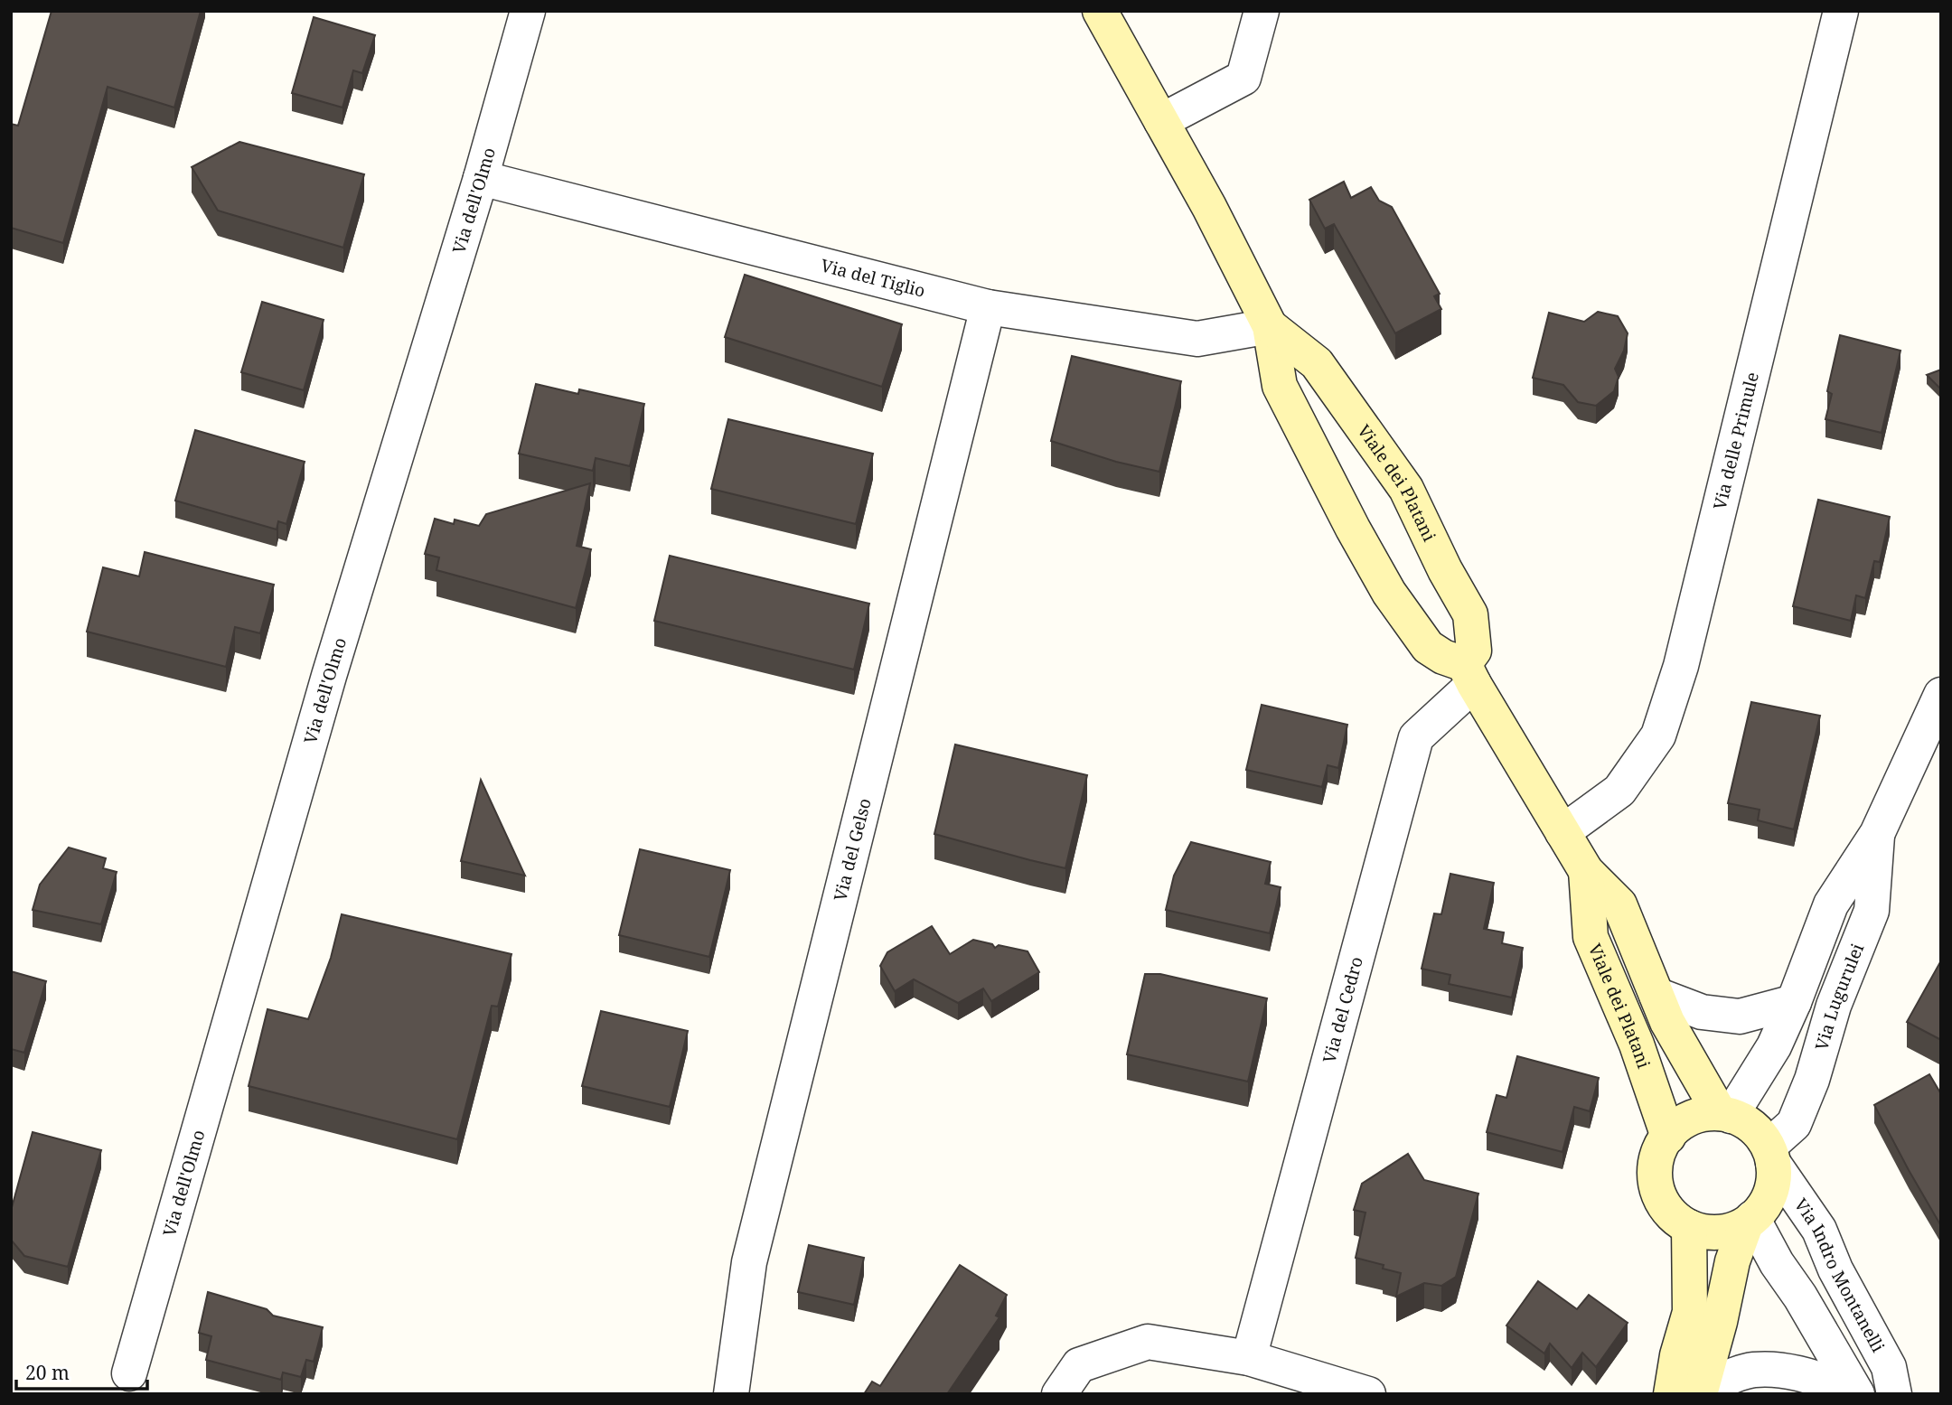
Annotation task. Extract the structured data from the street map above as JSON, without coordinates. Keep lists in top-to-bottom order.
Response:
{
  "streets": {
    "main road": ["Viale dei Platani"],
    "street": [
      "Via dell'Olmo",
      "Via del Tiglio",
      "Via delle Primule",
      "Via del Gelso",
      "Via Lugurulei",
      "Via del Cedro",
      "Via Indro Montanelli"
    ]
  },
  "crossings": [
    ["Via dell'Olmo", "Via del Tiglio"],
    ["Via del Tiglio", "Viale dei Platani"],
    ["Via del Tiglio", "Via del Gelso"],
    ["Via delle Primule", "Viale dei Platani"],
    ["Viale dei Platani", "Via Lugurulei"],
    ["Viale dei Platani", "Via del Cedro"],
    ["Viale dei Platani", "Via Indro Montanelli"],
    ["Via Lugurulei", "Via Indro Montanelli"]
  ],
  "scale_bar": "20 m"
}
